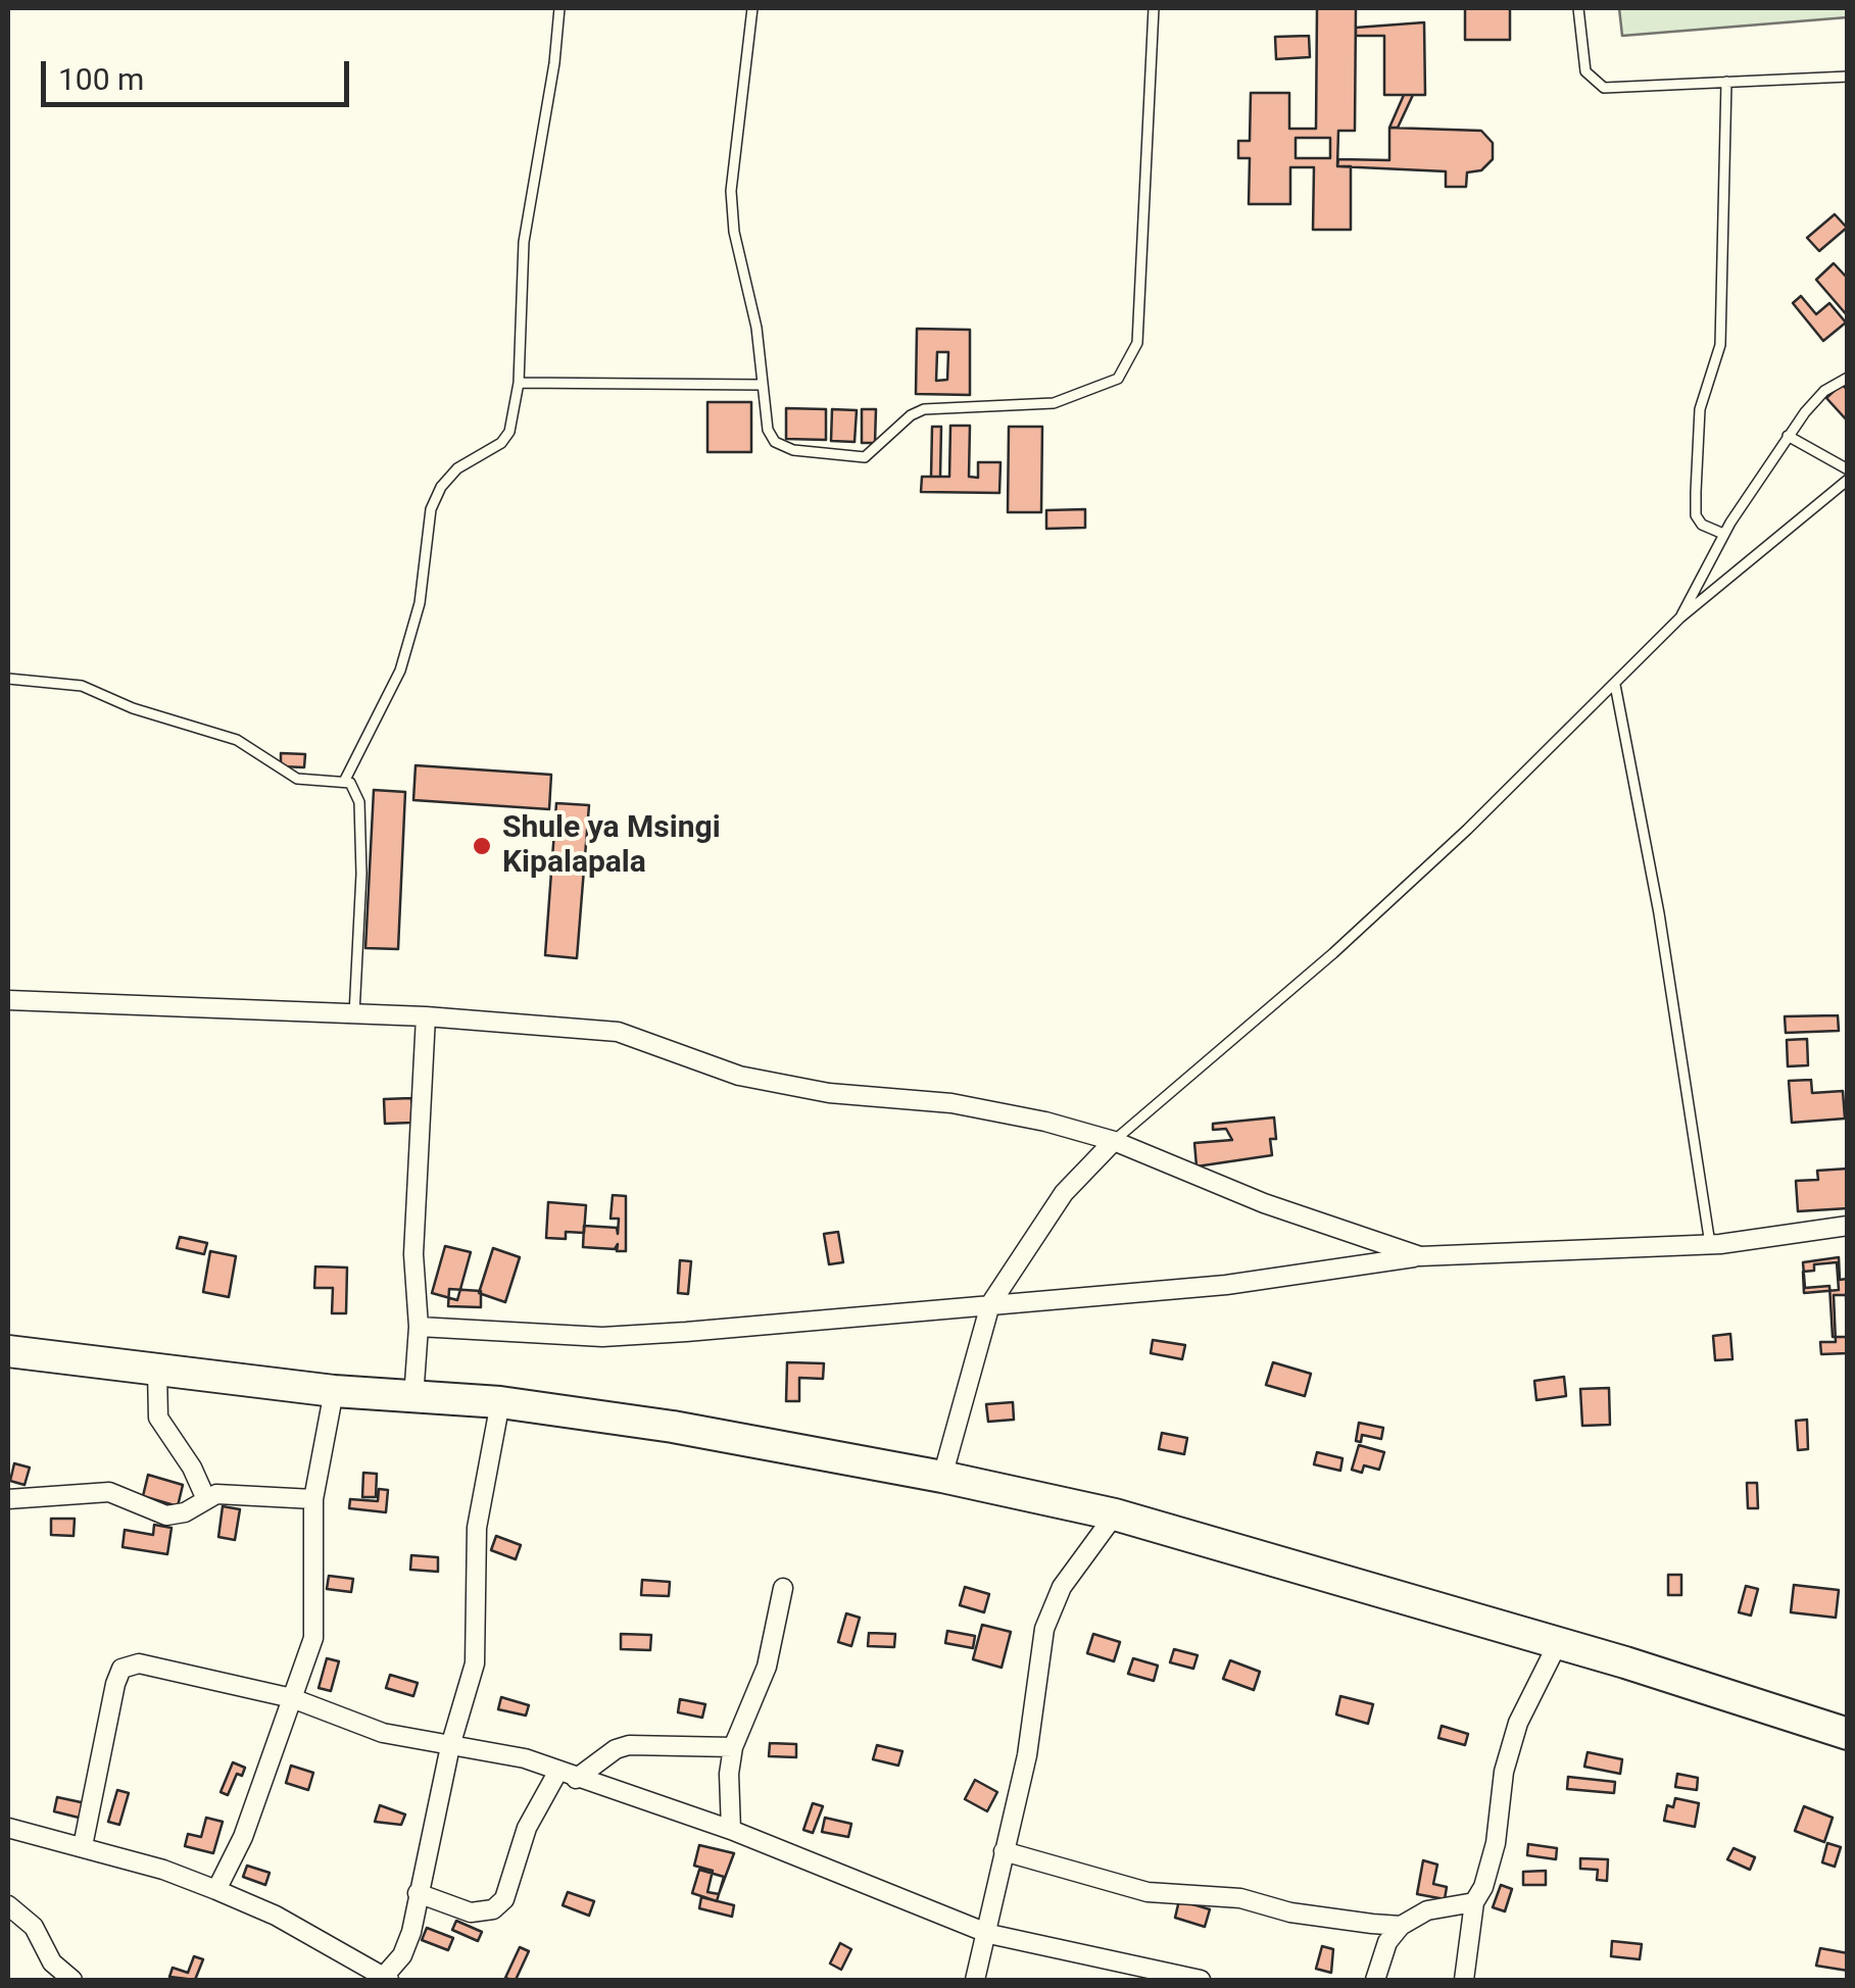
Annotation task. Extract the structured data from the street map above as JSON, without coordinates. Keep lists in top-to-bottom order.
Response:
{
  "places": ["Shule ya Msingi Kipalapala"],
  "scale_bar": "100 m"
}
